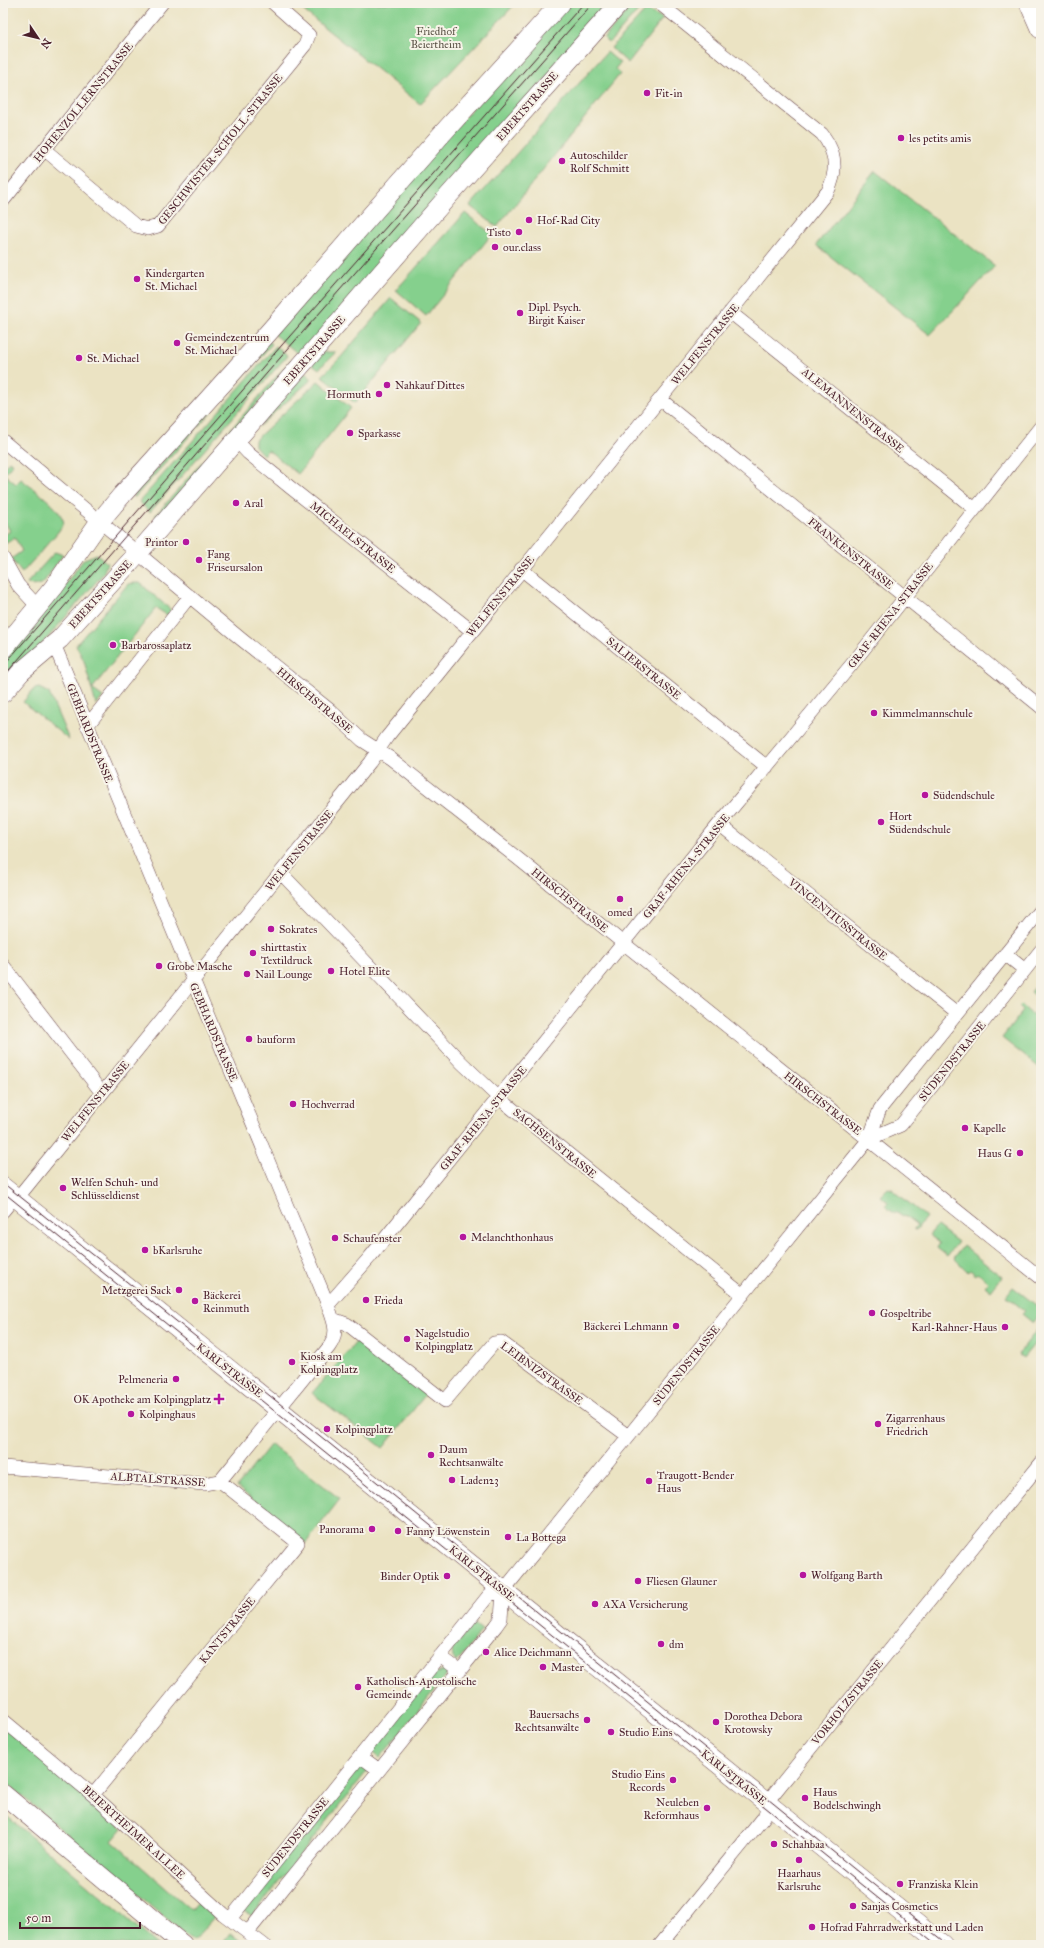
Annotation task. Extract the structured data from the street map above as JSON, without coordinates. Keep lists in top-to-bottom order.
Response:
{
  "streets": {
    "main road": ["EBERTSTRASSE", "KARLSTRASSE"],
    "street": [
      "HOHENZOLLERNSTRASSE",
      "GESCHWISTER-SCHOLL-STRASSE",
      "WELFENSTRASSE",
      "ALEMANNENSTRASSE",
      "MICHAELSTRASSE",
      "FRANKENSTRASSE",
      "GRAF-RHENA-STRASSE",
      "SALIERSTRASSE",
      "HIRSCHSTRASSE",
      "GEBHARDSTRASSE",
      "VINCENTIUSSTRASSE",
      "SÜDENDSTRASSE",
      "SACHSENSTRASSE",
      "LEIBNIZSTRASSE",
      "ALBTALSTRASSE",
      "KANTSTRASSE",
      "VORHOLZSTRASSE",
      "BEIERTHEIMER ALLEE"
    ]
  },
  "crossings": [
    ["HOHENZOLLERNSTRASSE", "GESCHWISTER-SCHOLL-STRASSE"],
    ["EBERTSTRASSE", "MICHAELSTRASSE"],
    ["EBERTSTRASSE", "HIRSCHSTRASSE"],
    ["EBERTSTRASSE", "GEBHARDSTRASSE"],
    ["WELFENSTRASSE", "ALEMANNENSTRASSE"],
    ["WELFENSTRASSE", "MICHAELSTRASSE"],
    ["WELFENSTRASSE", "FRANKENSTRASSE"],
    ["WELFENSTRASSE", "SALIERSTRASSE"],
    ["WELFENSTRASSE", "HIRSCHSTRASSE"],
    ["WELFENSTRASSE", "GEBHARDSTRASSE"],
    ["WELFENSTRASSE", "SACHSENSTRASSE"],
    ["WELFENSTRASSE", "KARLSTRASSE"],
    ["ALEMANNENSTRASSE", "GRAF-RHENA-STRASSE"],
    ["FRANKENSTRASSE", "GRAF-RHENA-STRASSE"],
    ["GRAF-RHENA-STRASSE", "SALIERSTRASSE"],
    ["GRAF-RHENA-STRASSE", "HIRSCHSTRASSE"],
    ["GRAF-RHENA-STRASSE", "GEBHARDSTRASSE"],
    ["GRAF-RHENA-STRASSE", "VINCENTIUSSTRASSE"],
    ["GRAF-RHENA-STRASSE", "SACHSENSTRASSE"],
    ["HIRSCHSTRASSE", "SÜDENDSTRASSE"],
    ["GEBHARDSTRASSE", "KARLSTRASSE"],
    ["GEBHARDSTRASSE", "LEIBNIZSTRASSE"],
    ["GEBHARDSTRASSE", "ALBTALSTRASSE"],
    ["VINCENTIUSSTRASSE", "SÜDENDSTRASSE"],
    ["SÜDENDSTRASSE", "SACHSENSTRASSE"],
    ["SÜDENDSTRASSE", "KARLSTRASSE"],
    ["SÜDENDSTRASSE", "LEIBNIZSTRASSE"],
    ["SÜDENDSTRASSE", "BEIERTHEIMER ALLEE"],
    ["KARLSTRASSE", "ALBTALSTRASSE"],
    ["KARLSTRASSE", "VORHOLZSTRASSE"],
    ["ALBTALSTRASSE", "KANTSTRASSE"],
    ["KANTSTRASSE", "BEIERTHEIMER ALLEE"]
  ],
  "parks": ["Friedhof Beiertheim"],
  "places": {
    "other": [
      "Fit-in",
      "les petits amis",
      "Autoschilder Rolf Schmitt",
      "Hof-Rad City",
      "Tisto",
      "our.class",
      "Kindergarten St. Michael",
      "Dipl. Psych. Birgit Kaiser",
      "Gemeindezentrum St. Michael",
      "St. Michael",
      "Nahkauf Dittes",
      "Hormuth",
      "Sparkasse",
      "Aral",
      "Printor",
      "Fang Friseursalon",
      "Barbarossaplatz",
      "Kimmelmannschule",
      "Südendschule",
      "Hort Südendschule",
      "omed",
      "Sokrates",
      "shirttastix Textildruck",
      "Grobe Masche",
      "Hotel Elite",
      "Nail Lounge",
      "bauform",
      "Hochverrad",
      "Kapelle",
      "Haus G",
      "Welfen Schuh- und Schlüsseldienst",
      "Melanchthonhaus",
      "Schaufenster",
      "bKarlsruhe",
      "Metzgerei Sack",
      "Frieda",
      "Bäckerei Reinmuth",
      "Gospeltribe",
      "Bäckerei Lehmann",
      "Karl-Rahner-Haus",
      "Nagelstudio Kolpingplatz",
      "Kiosk am Kolpingplatz",
      "Pelmeneria",
      "Kolpinghaus",
      "Zigarrenhaus Friedrich",
      "Kolpingplatz",
      "Daum Rechtsanwälte",
      "Laden23",
      "Traugott-Bender Haus",
      "Panorama",
      "Fanny Löwenstein",
      "La Bottega",
      "Wolfgang Barth",
      "Binder Optik",
      "Fliesen Glauner",
      "AXA Versicherung",
      "dm",
      "Alice Deichmann",
      "Master",
      "Katholisch-Apostolische Gemeinde",
      "Bauersachs Rechtsanwälte",
      "Dorothea Debora Krotowsky",
      "Studio Eins",
      "Studio Eins Records",
      "Haus Bodelschwingh",
      "Neuleben Reformhaus",
      "Schahbaa",
      "Haarhaus Karlsruhe",
      "Franziska Klein",
      "Sanjas Cosmetics",
      "Hofrad Fahrradwerkstatt und Laden"
    ],
    "health": ["OK Apotheke am Kolpingplatz"]
  },
  "scale_bar": "50 m",
  "north": "bottom right"
}
